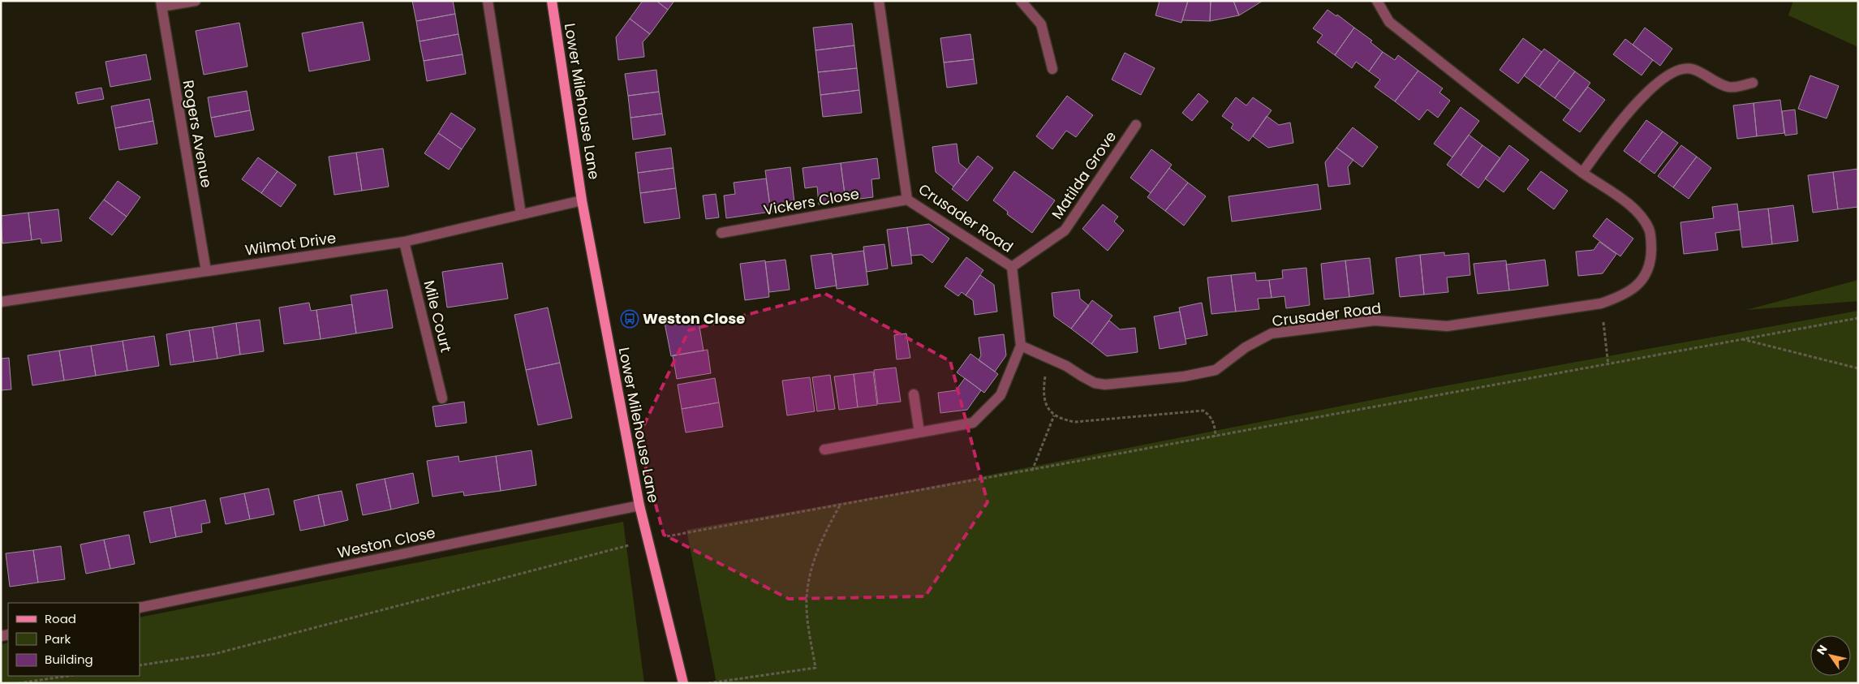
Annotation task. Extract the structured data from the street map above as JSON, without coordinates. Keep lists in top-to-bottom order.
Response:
{
  "streets": {
    "main road": ["Lower Milehouse Lane"],
    "street": [
      "Rogers Avenue",
      "Matilda Grove",
      "Vickers Close",
      "Crusader Road",
      "Wilmot Drive",
      "Mile Court",
      "Weston Close"
    ]
  },
  "crossings": [
    ["Lower Milehouse Lane", "Wilmot Drive"],
    ["Lower Milehouse Lane", "Weston Close"],
    ["Rogers Avenue", "Wilmot Drive"],
    ["Matilda Grove", "Crusader Road"],
    ["Vickers Close", "Crusader Road"],
    ["Wilmot Drive", "Mile Court"]
  ],
  "places": {
    "bus stop": ["Weston Close"]
  },
  "legend": ["Road", "Park", "Building"],
  "north": "top left"
}
